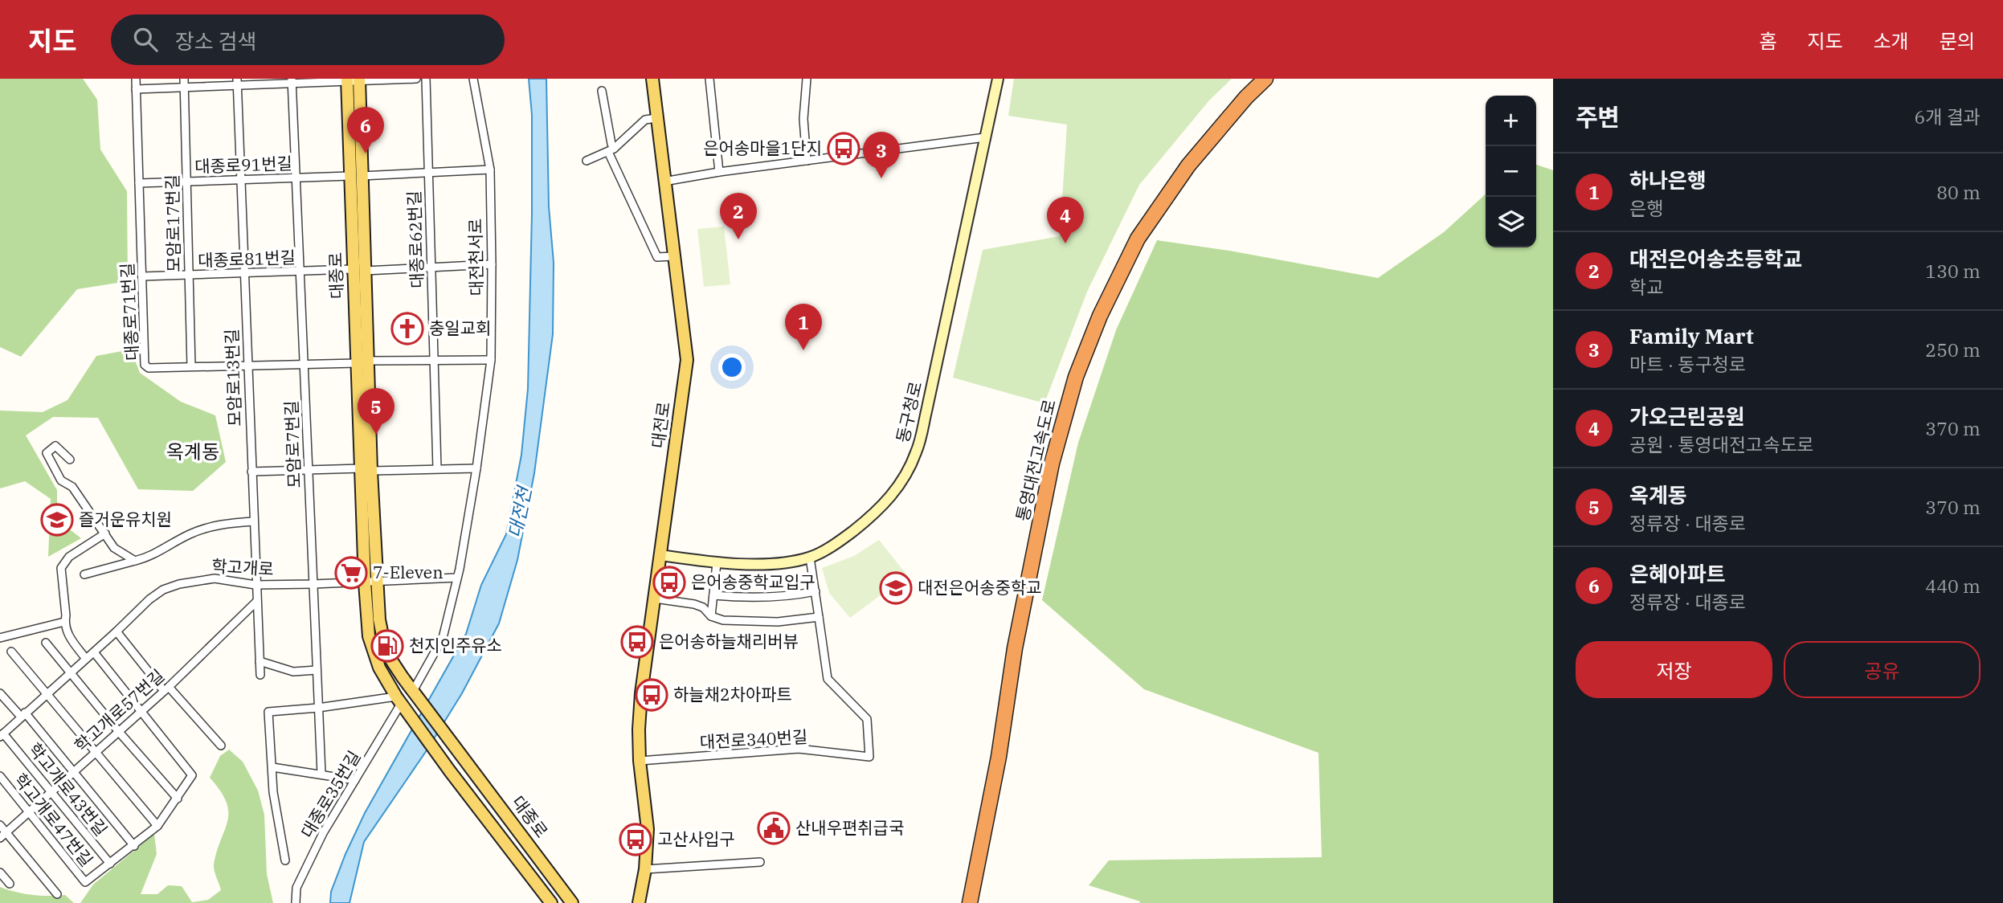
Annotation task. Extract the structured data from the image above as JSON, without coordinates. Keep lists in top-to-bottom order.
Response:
{
  "streets": {
    "highway": ["통영대전고속도로"],
    "main road": ["대종로", "동구청로", "대전로"],
    "street": [
      "대종로91번길",
      "모암로17번길",
      "대종로62번길",
      "대전천서로",
      "대종로81번길",
      "대종로71번길",
      "모암로13번길",
      "모암로7번길",
      "학고개로",
      "학고개로57번길",
      "대전로340번길",
      "학고개로43번길",
      "대종로35번길",
      "학고개로47번길"
    ]
  },
  "crossings": [
    ["대종로91번길", "모암로17번길"],
    ["대종로91번길", "대종로"],
    ["대종로91번길", "대종로71번길"],
    ["대종로91번길", "모암로13번길"],
    ["대종로91번길", "모암로7번길"],
    ["모암로17번길", "대종로81번길"],
    ["모암로17번길", "대종로71번길"],
    ["대종로62번길", "대종로"],
    ["대전천서로", "대종로"],
    ["대종로81번길", "대종로"],
    ["대종로81번길", "대종로71번길"],
    ["대종로81번길", "모암로13번길"],
    ["대종로81번길", "모암로7번길"],
    ["대종로", "대종로71번길"],
    ["대종로", "학고개로"],
    ["대종로", "대종로35번길"],
    ["대종로71번길", "모암로13번길"],
    ["대종로71번길", "모암로7번길"],
    ["모암로13번길", "학고개로"],
    ["모암로13번길", "학고개로57번길"],
    ["동구청로", "대전로"],
    ["대전로", "대전로340번길"],
    ["모암로7번길", "학고개로"],
    ["학고개로", "학고개로43번길"],
    ["학고개로57번길", "학고개로43번길"],
    ["학고개로57번길", "학고개로47번길"],
    ["학고개로43번길", "학고개로47번길"]
  ],
  "districts": ["옥계동"],
  "water": ["대전천"],
  "places": {
    "bus stop": [
      "은어송마을1단지",
      "은어송중학교입구",
      "은어송하늘채리버뷰",
      "하늘채2차아파트",
      "고산사입구"
    ],
    "church": ["충일교회"],
    "school or university": ["즐거운유치원", "대전은어송중학교"],
    "supermarket": ["7-Eleven"],
    "fuel station": ["천지인주유소"],
    "public building": ["산내우편취급국"]
  },
  "page": {
    "header": "지도",
    "search": "장소 검색",
    "nav": [
      "홈",
      "지도",
      "소개",
      "문의"
    ],
    "heading": ["주변", "6개 결과"],
    "map_buttons": ["+", "−"],
    "pins": [
      "6",
      "3",
      "2",
      "4",
      "1",
      "5"
    ],
    "list": [
      {
        "mark": "1",
        "name": "하나은행",
        "note": "은행",
        "value": "80 m"
      },
      {
        "mark": "2",
        "name": "대전은어송초등학교",
        "note": "학교",
        "value": "130 m"
      },
      {
        "mark": "3",
        "name": "Family Mart",
        "note": "마트 · 동구청로",
        "value": "250 m"
      },
      {
        "mark": "4",
        "name": "가오근린공원",
        "note": "공원 · 통영대전고속도로",
        "value": "370 m"
      },
      {
        "mark": "5",
        "name": "옥계동",
        "note": "정류장 · 대종로",
        "value": "370 m"
      },
      {
        "mark": "6",
        "name": "은혜아파트",
        "note": "정류장 · 대종로",
        "value": "440 m"
      }
    ],
    "buttons": ["저장", "공유"]
  }
}
